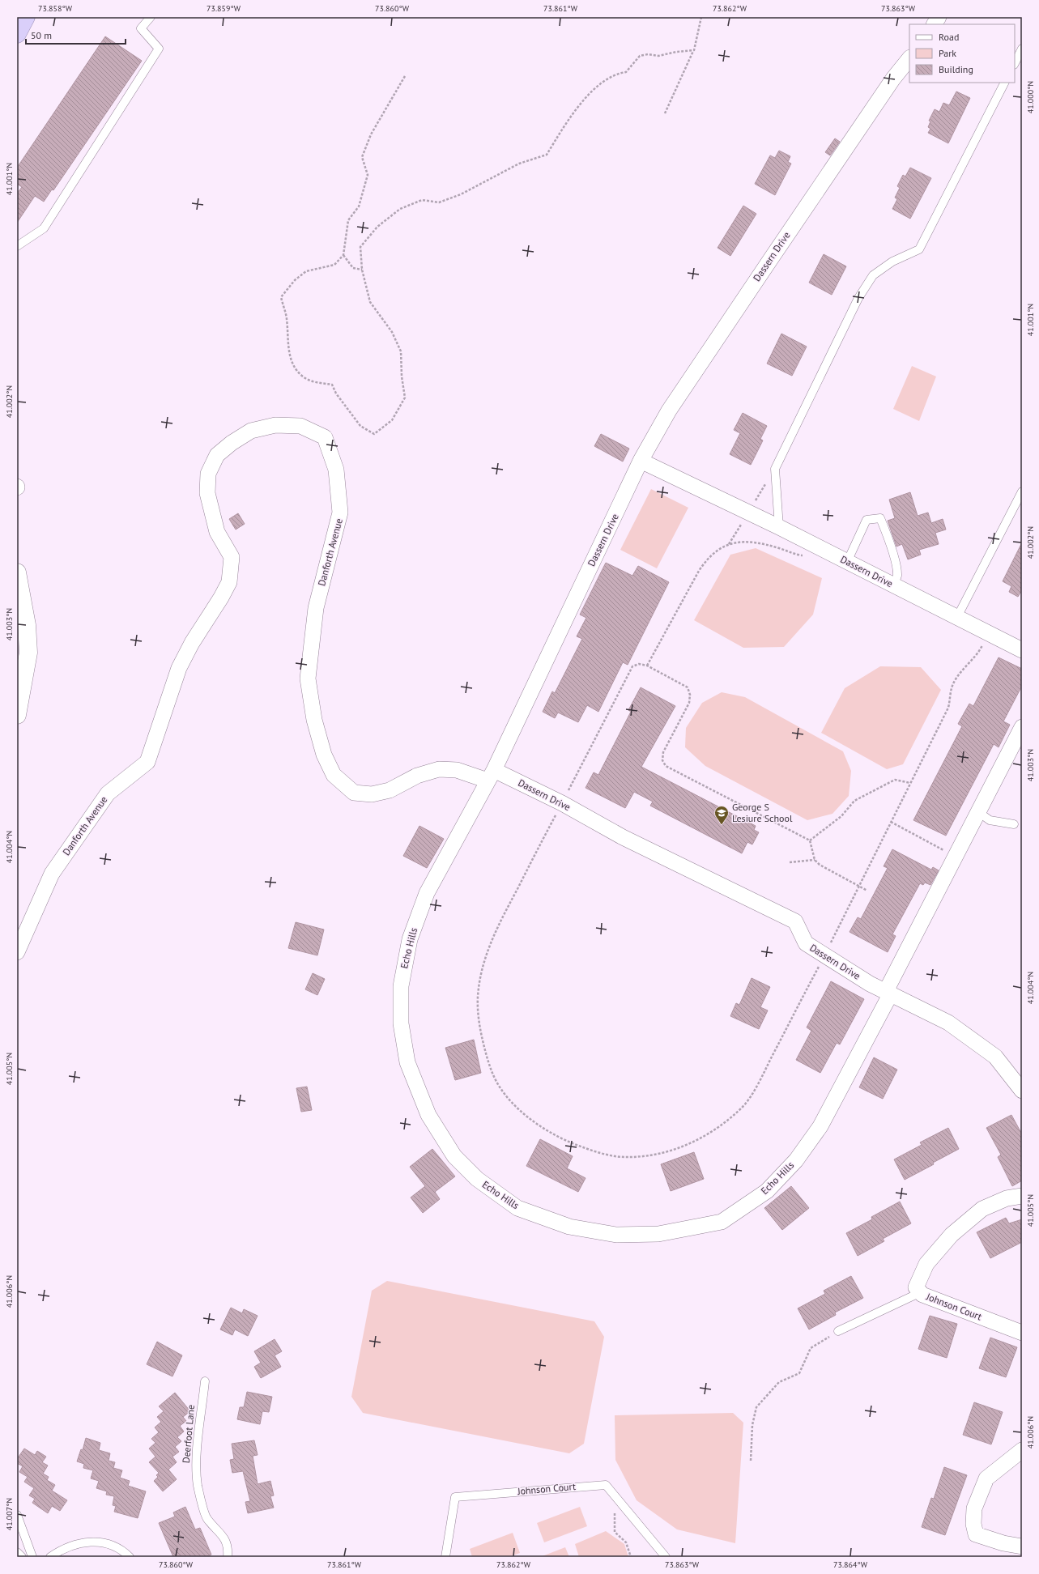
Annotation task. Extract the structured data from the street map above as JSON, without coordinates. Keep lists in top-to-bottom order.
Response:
{
  "streets": {
    "street": [
      "Dassern Drive",
      "Danforth Avenue",
      "Echo Hills",
      "Johnson Court"
    ],
    "lane": ["Deerfoot Lane"]
  },
  "crossings": [
    ["Dassern Drive", "Danforth Avenue"],
    ["Dassern Drive", "Echo Hills"],
    ["Danforth Avenue", "Echo Hills"]
  ],
  "places": {
    "school or university": ["George S Lesiure School"]
  },
  "legend": ["Road", "Park", "Building"],
  "scale_bar": "50 m",
  "coordinates": [
    "73.858°W",
    "73.859°W",
    "73.860°W",
    "73.861°W",
    "73.862°W",
    "73.863°W",
    "41.000°N",
    "41.001°N",
    "41.002°N",
    "41.003°N",
    "41.004°N",
    "41.005°N",
    "41.006°N",
    "41.007°N",
    "73.864°W"
  ]
}
